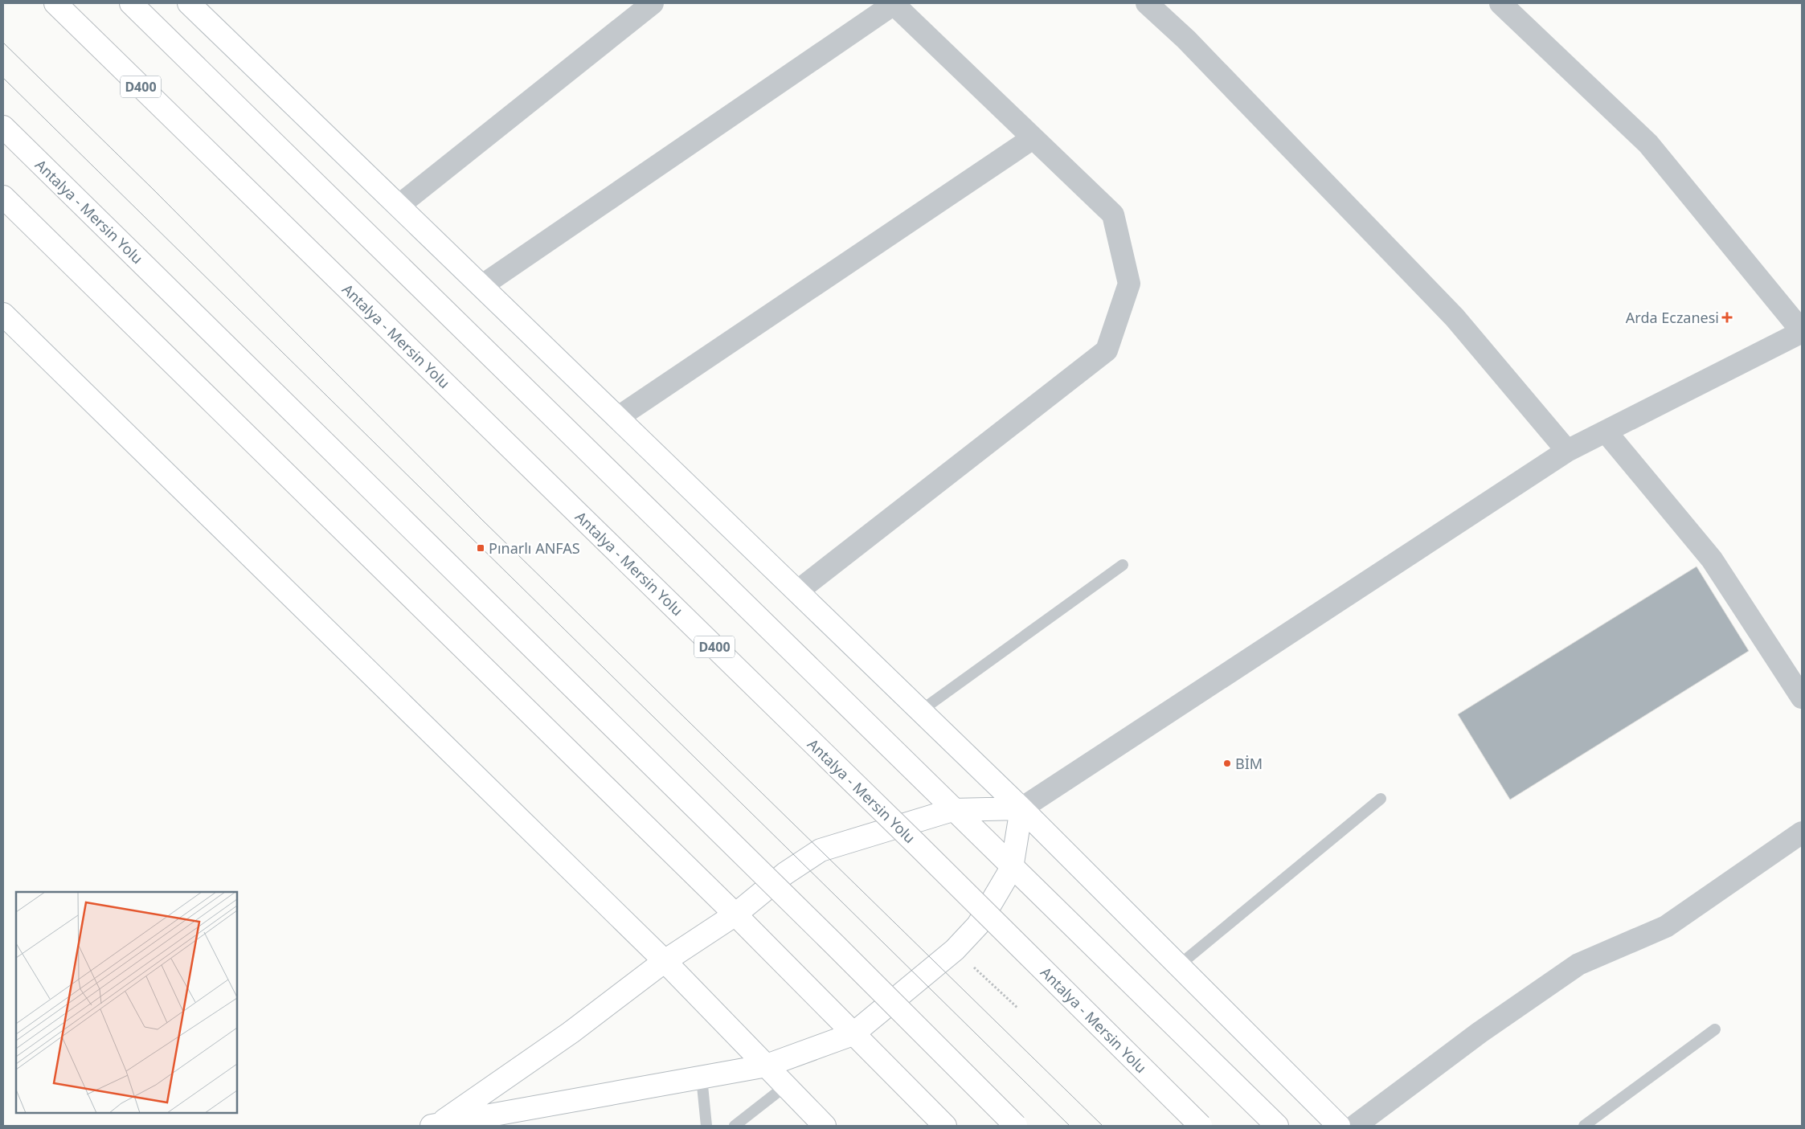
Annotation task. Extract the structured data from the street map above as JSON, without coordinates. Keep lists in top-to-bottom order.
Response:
{
  "streets": {
    "main road": ["D400", "Antalya - Mersin Yolu"]
  },
  "places": {
    "health": ["Arda Eczanesi"],
    "transit": ["Pınarlı ANFAS"],
    "other": ["BİM"]
  }
}
